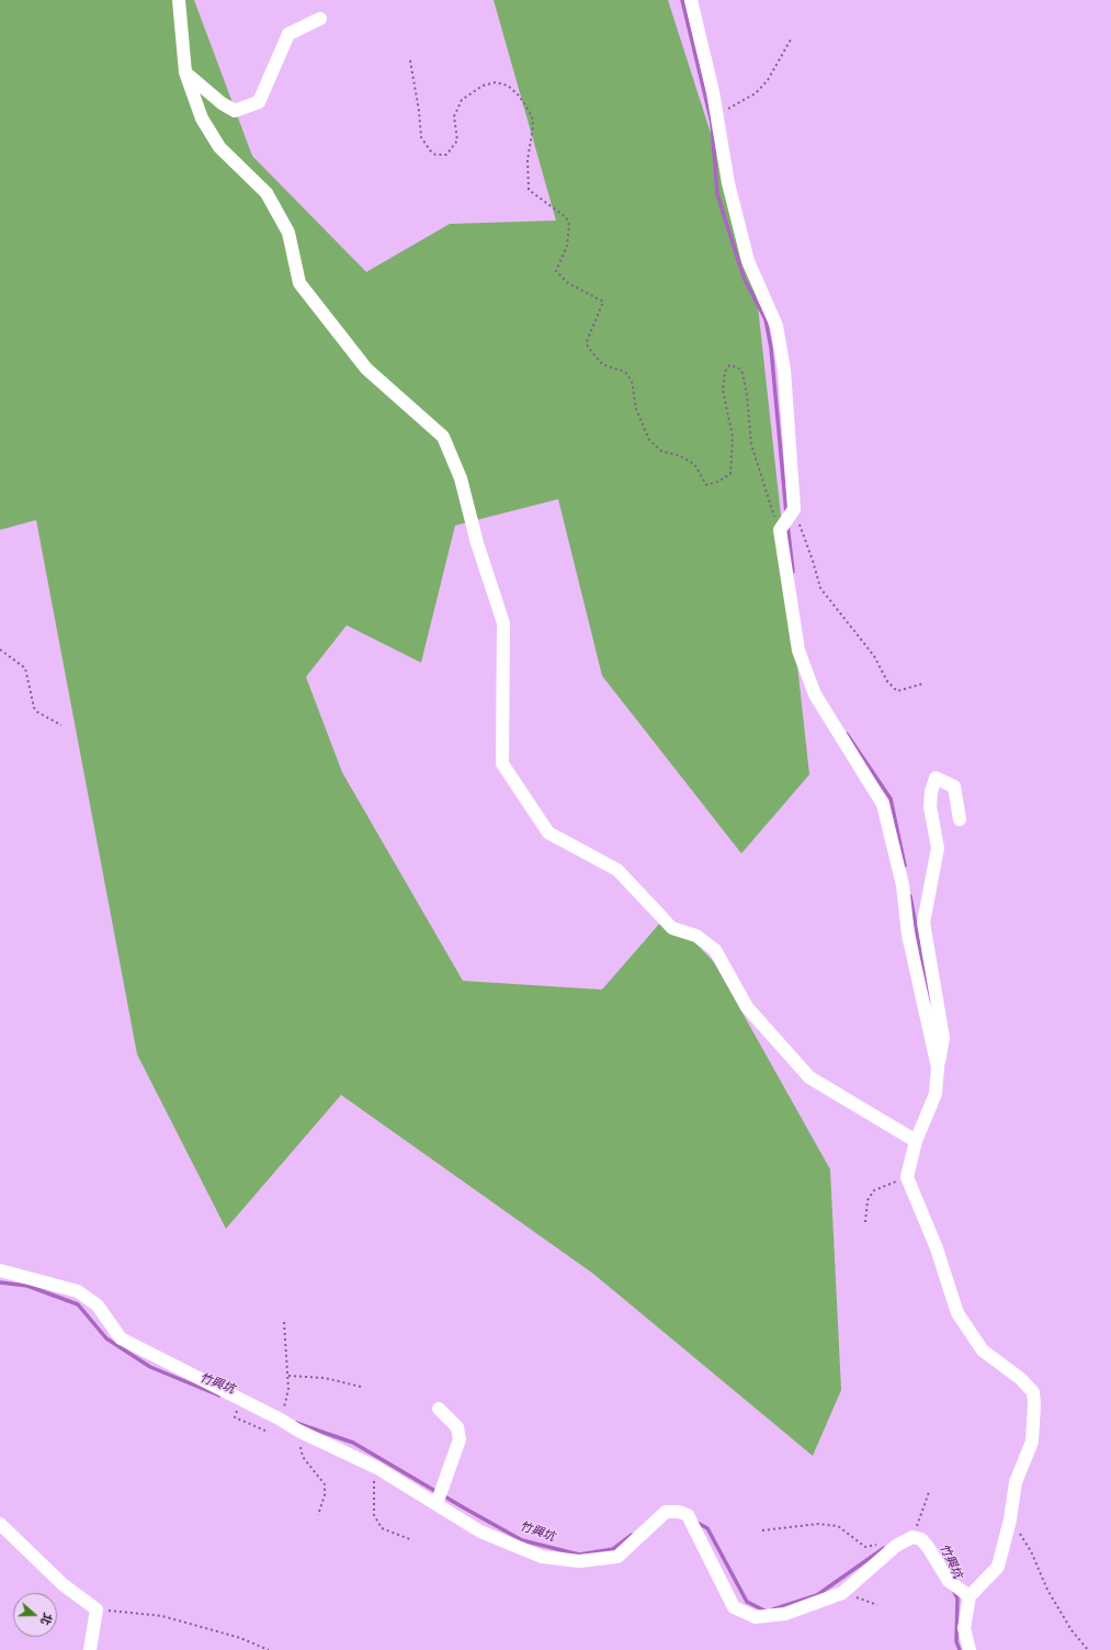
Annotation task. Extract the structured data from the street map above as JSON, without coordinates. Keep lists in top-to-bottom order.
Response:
{
  "water": ["竹興坑"],
  "north": "right"
}
